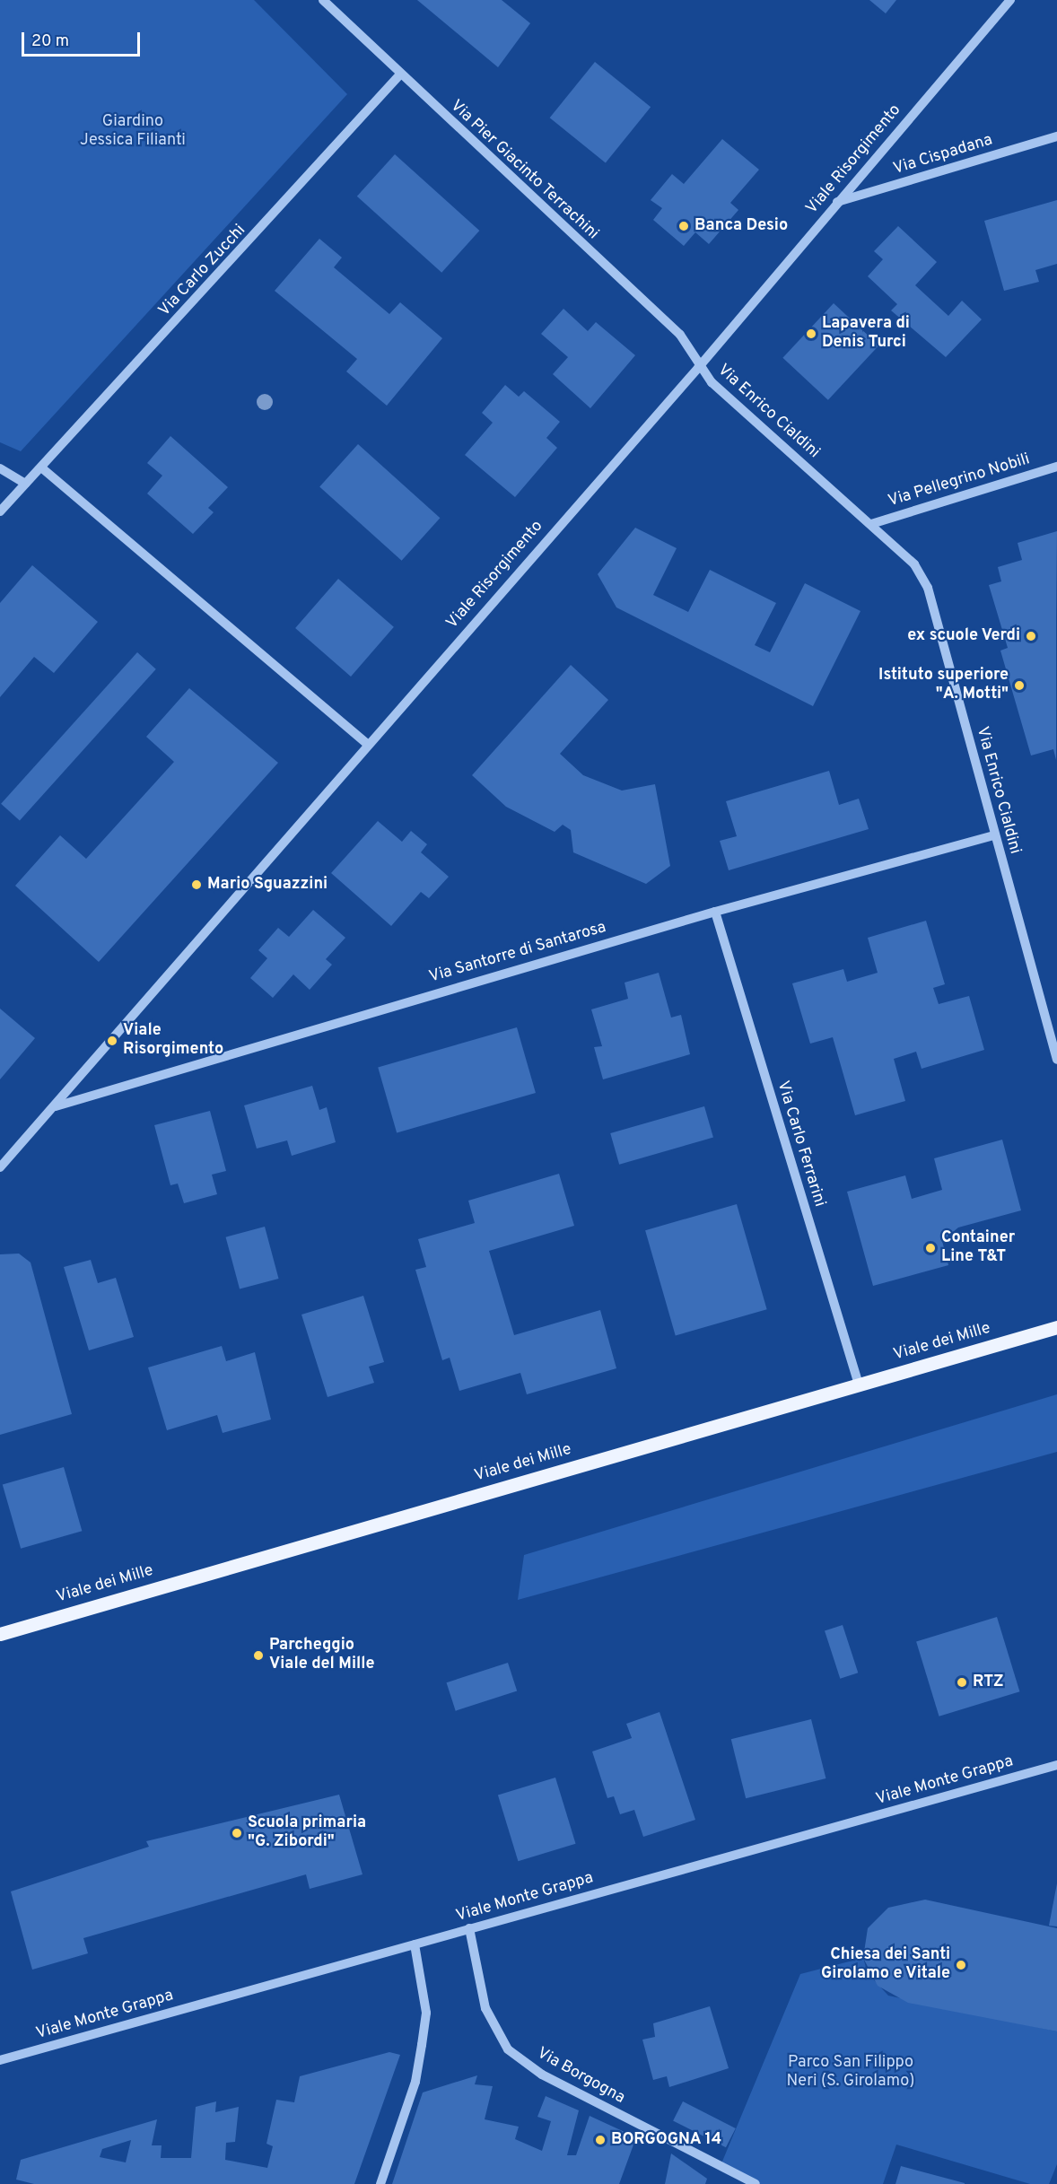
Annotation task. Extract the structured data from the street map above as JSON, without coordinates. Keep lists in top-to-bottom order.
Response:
{
  "streets": {
    "main road": ["Viale dei Mille"],
    "street": [
      "Via Cispadana",
      "Viale Risorgimento",
      "Via Pier Giacinto Terrachini",
      "Via Carlo Zucchi",
      "Via Enrico Cialdini",
      "Via Pellegrino Nobili",
      "Via Santorre di Santarosa",
      "Via Carlo Ferrarini",
      "Viale Monte Grappa",
      "Via Borgogna"
    ]
  },
  "crossings": [
    ["Via Cispadana", "Viale Risorgimento"],
    ["Viale Risorgimento", "Via Pier Giacinto Terrachini"],
    ["Viale Risorgimento", "Via Enrico Cialdini"],
    ["Viale Risorgimento", "Via Santorre di Santarosa"],
    ["Via Pier Giacinto Terrachini", "Via Carlo Zucchi"],
    ["Via Pier Giacinto Terrachini", "Via Enrico Cialdini"],
    ["Via Enrico Cialdini", "Via Pellegrino Nobili"],
    ["Via Enrico Cialdini", "Via Santorre di Santarosa"],
    ["Via Santorre di Santarosa", "Via Carlo Ferrarini"],
    ["Via Carlo Ferrarini", "Viale dei Mille"],
    ["Viale Monte Grappa", "Via Borgogna"]
  ],
  "parks": ["Giardino Jessica Filianti", "Parco San Filippo Neri (S. Girolamo)"],
  "places": [
    "Banca Desio",
    "Lapavera di Denis Turci",
    "ex scuole Verdi",
    "Istituto superiore \"A. Motti\"",
    "Mario Sguazzini",
    "Viale Risorgimento",
    "Container Line T&T",
    "Parcheggio Viale del Mille",
    "RTZ",
    "Scuola primaria \"G. Zibordi\"",
    "Chiesa dei Santi Girolamo e Vitale",
    "BORGOGNA 14"
  ],
  "scale_bar": "20 m"
}
